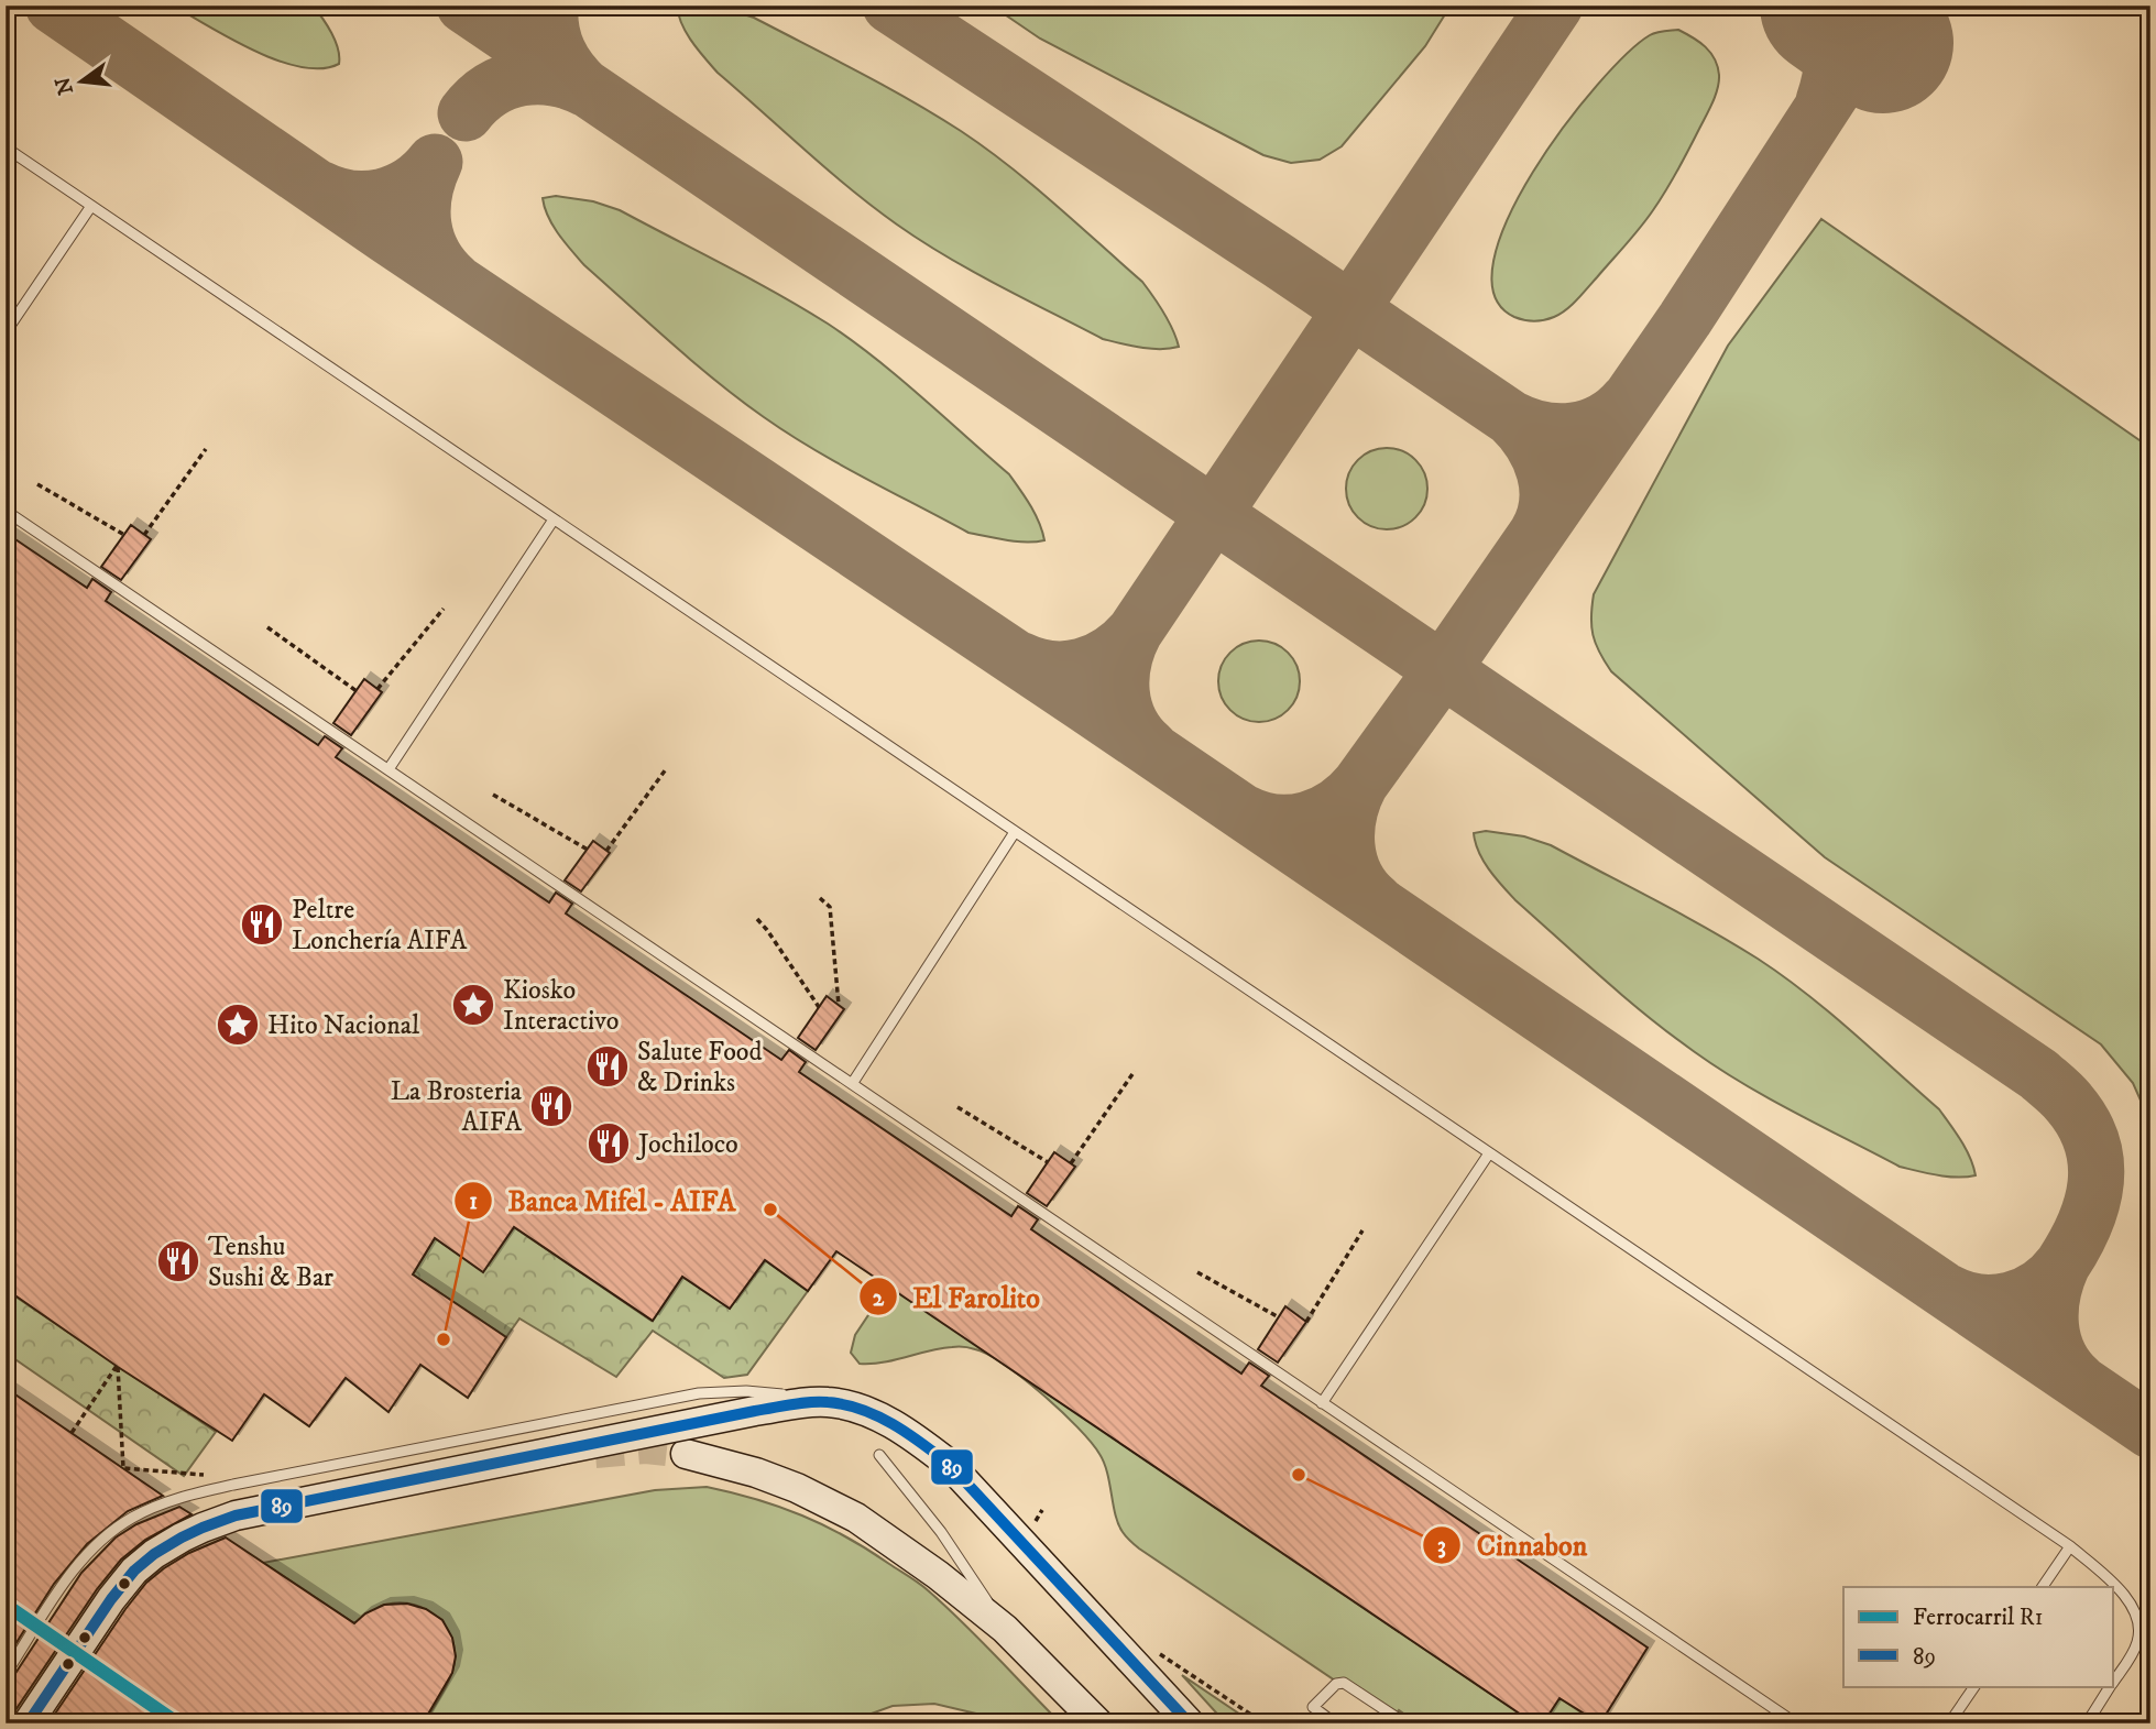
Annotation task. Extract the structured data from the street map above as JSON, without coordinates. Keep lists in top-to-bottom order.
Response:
{
  "places": {
    "restaurant": [
      "Peltre Lonchería AIFA",
      "Salute Food & Drinks",
      "La Brosteria AIFA",
      "Jochiloco",
      "Tenshu Sushi & Bar"
    ],
    "place": ["Kiosko Interactivo", "Hito Nacional"],
    "other": ["El Farolito", "Banca Mifel - AIFA", "Cinnabon"]
  },
  "lines": ["transit line 89", "rail line R1"],
  "legend": ["Ferrocarril R1", "89"],
  "north": "left"
}
